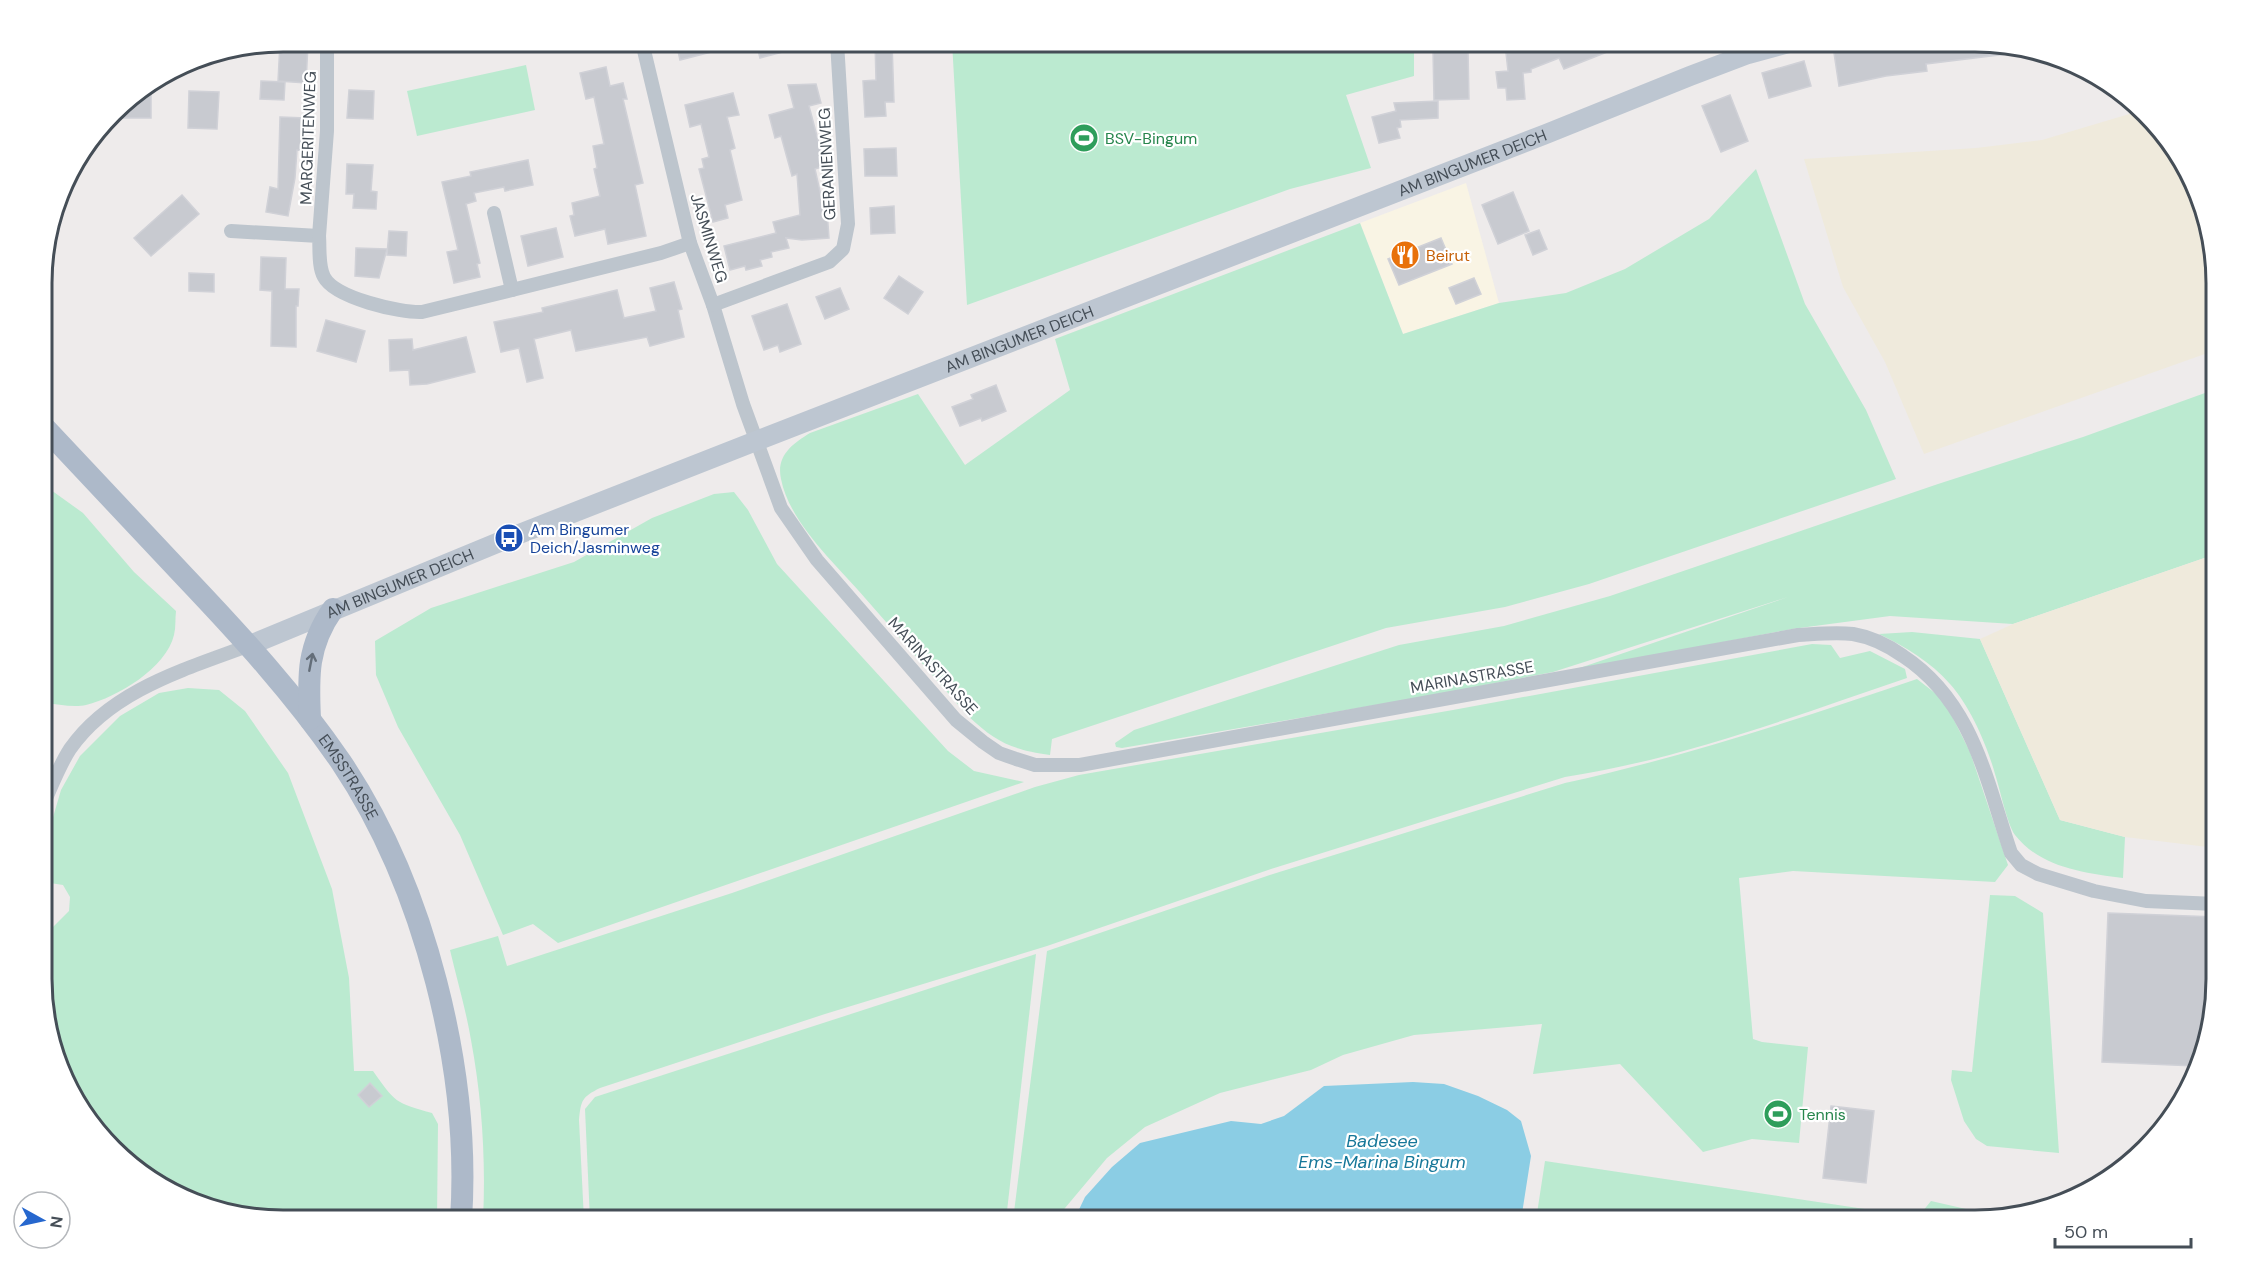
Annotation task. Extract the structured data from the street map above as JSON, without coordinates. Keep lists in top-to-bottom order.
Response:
{
  "streets": {
    "main road": ["AM BINGUMER DEICH", "EMSSTRASSE"],
    "street": [
      "MARGERITENWEG",
      "GERANIENWEG",
      "JASMINWEG",
      "MARINASTRASSE"
    ]
  },
  "crossings": [
    ["MARGERITENWEG", "JASMINWEG"],
    ["AM BINGUMER DEICH", "JASMINWEG"],
    ["AM BINGUMER DEICH", "MARINASTRASSE"],
    ["AM BINGUMER DEICH", "EMSSTRASSE"],
    ["GERANIENWEG", "JASMINWEG"],
    ["JASMINWEG", "MARINASTRASSE"]
  ],
  "water": ["Badesee Ems-Marina Bingum"],
  "places": {
    "sports": ["BSV-Bingum", "Tennis"],
    "restaurant": ["Beirut"],
    "bus stop": ["Am Bingumer Deich/Jasminweg"]
  },
  "scale_bar": "50 m",
  "north": "right"
}
